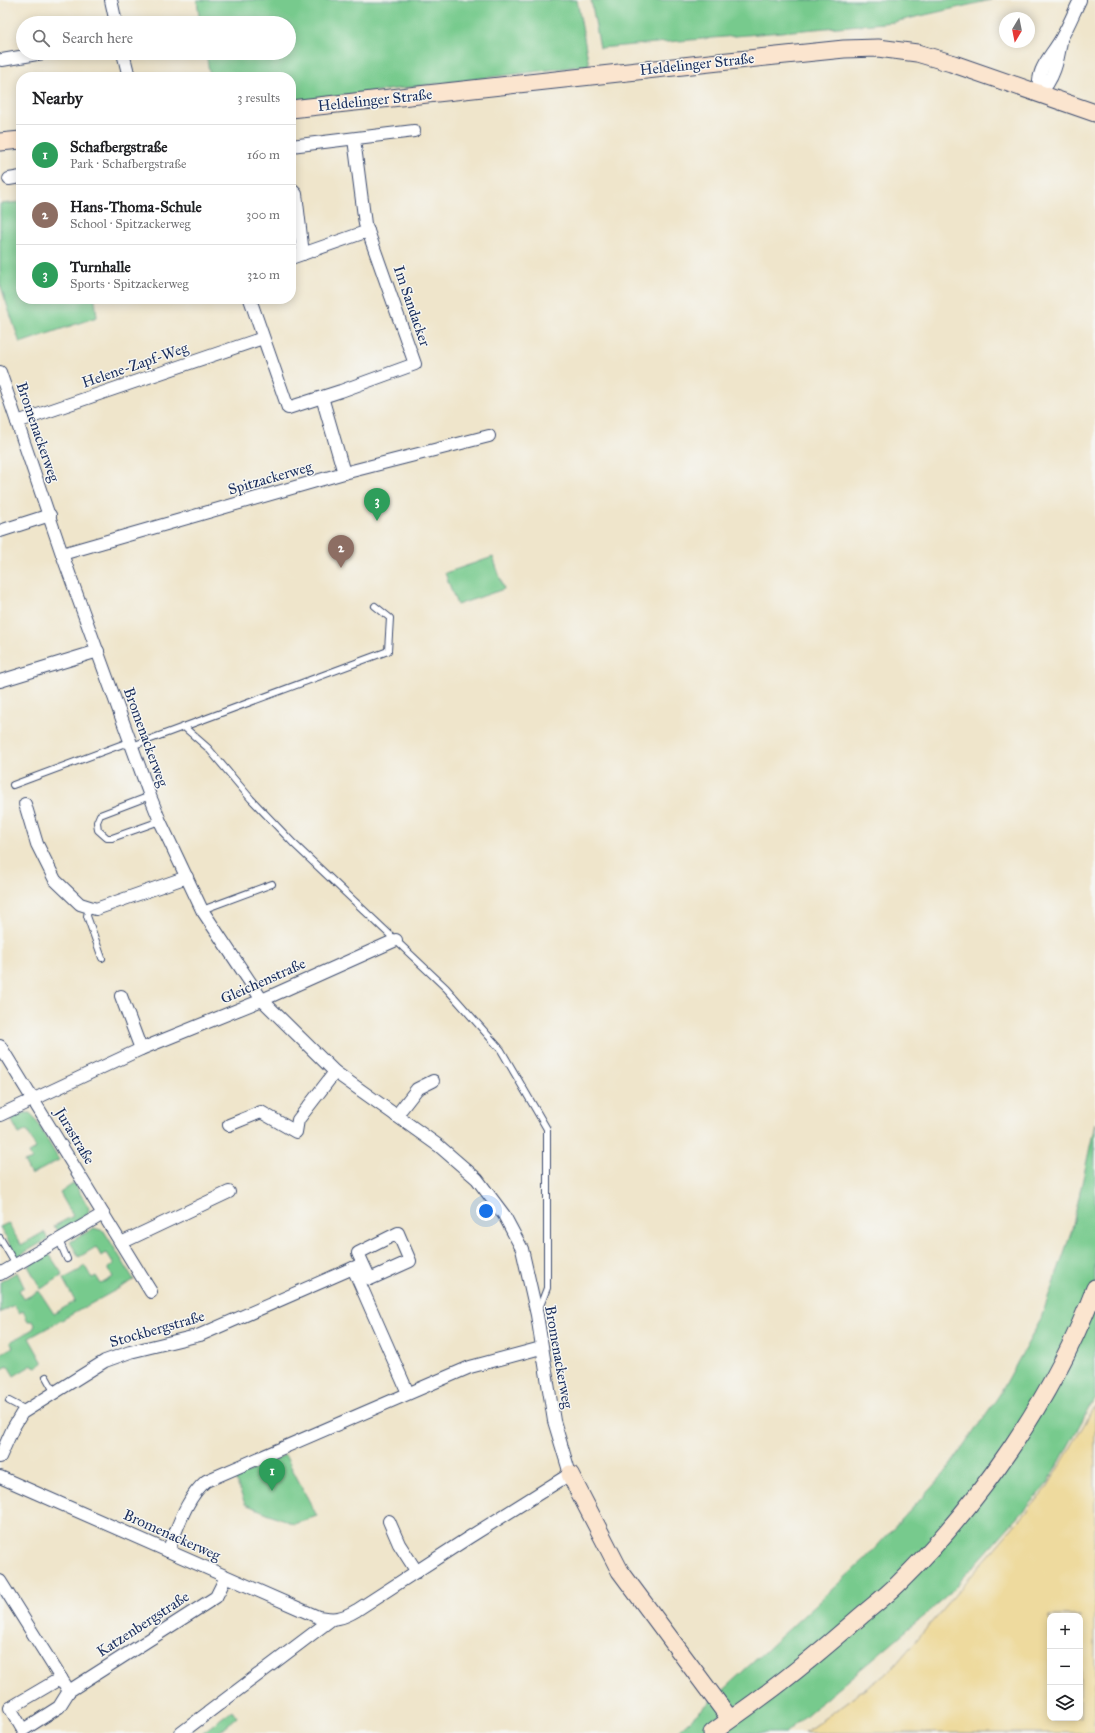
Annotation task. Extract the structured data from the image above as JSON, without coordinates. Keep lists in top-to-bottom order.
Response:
{
  "streets": {
    "street": [
      "Heldelinger Straße",
      "Im Sandacker",
      "Helene-Zapf-Weg",
      "Bromenackerweg",
      "Spitzackerweg",
      "Gleichenstraße",
      "Jurastraße",
      "Stockbergstraße",
      "Katzenbergstraße"
    ]
  },
  "crossings": [
    ["Im Sandacker", "Helene-Zapf-Weg"],
    ["Helene-Zapf-Weg", "Bromenackerweg"],
    ["Bromenackerweg", "Spitzackerweg"],
    ["Bromenackerweg", "Gleichenstraße"],
    ["Bromenackerweg", "Katzenbergstraße"],
    ["Gleichenstraße", "Jurastraße"]
  ],
  "north": "bottom",
  "page": {
    "search": "Search here",
    "heading": ["Nearby", "3 results"],
    "list": [
      {
        "mark": "1",
        "name": "Schafbergstraße",
        "note": "Park · Schafbergstraße",
        "value": "160 m"
      },
      {
        "mark": "2",
        "name": "Hans-Thoma-Schule",
        "note": "School · Spitzackerweg",
        "value": "300 m"
      },
      {
        "mark": "3",
        "name": "Turnhalle",
        "note": "Sports · Spitzackerweg",
        "value": "320 m"
      }
    ],
    "pins": ["3", "2", "1"],
    "map_buttons": ["+", "−"]
  }
}
